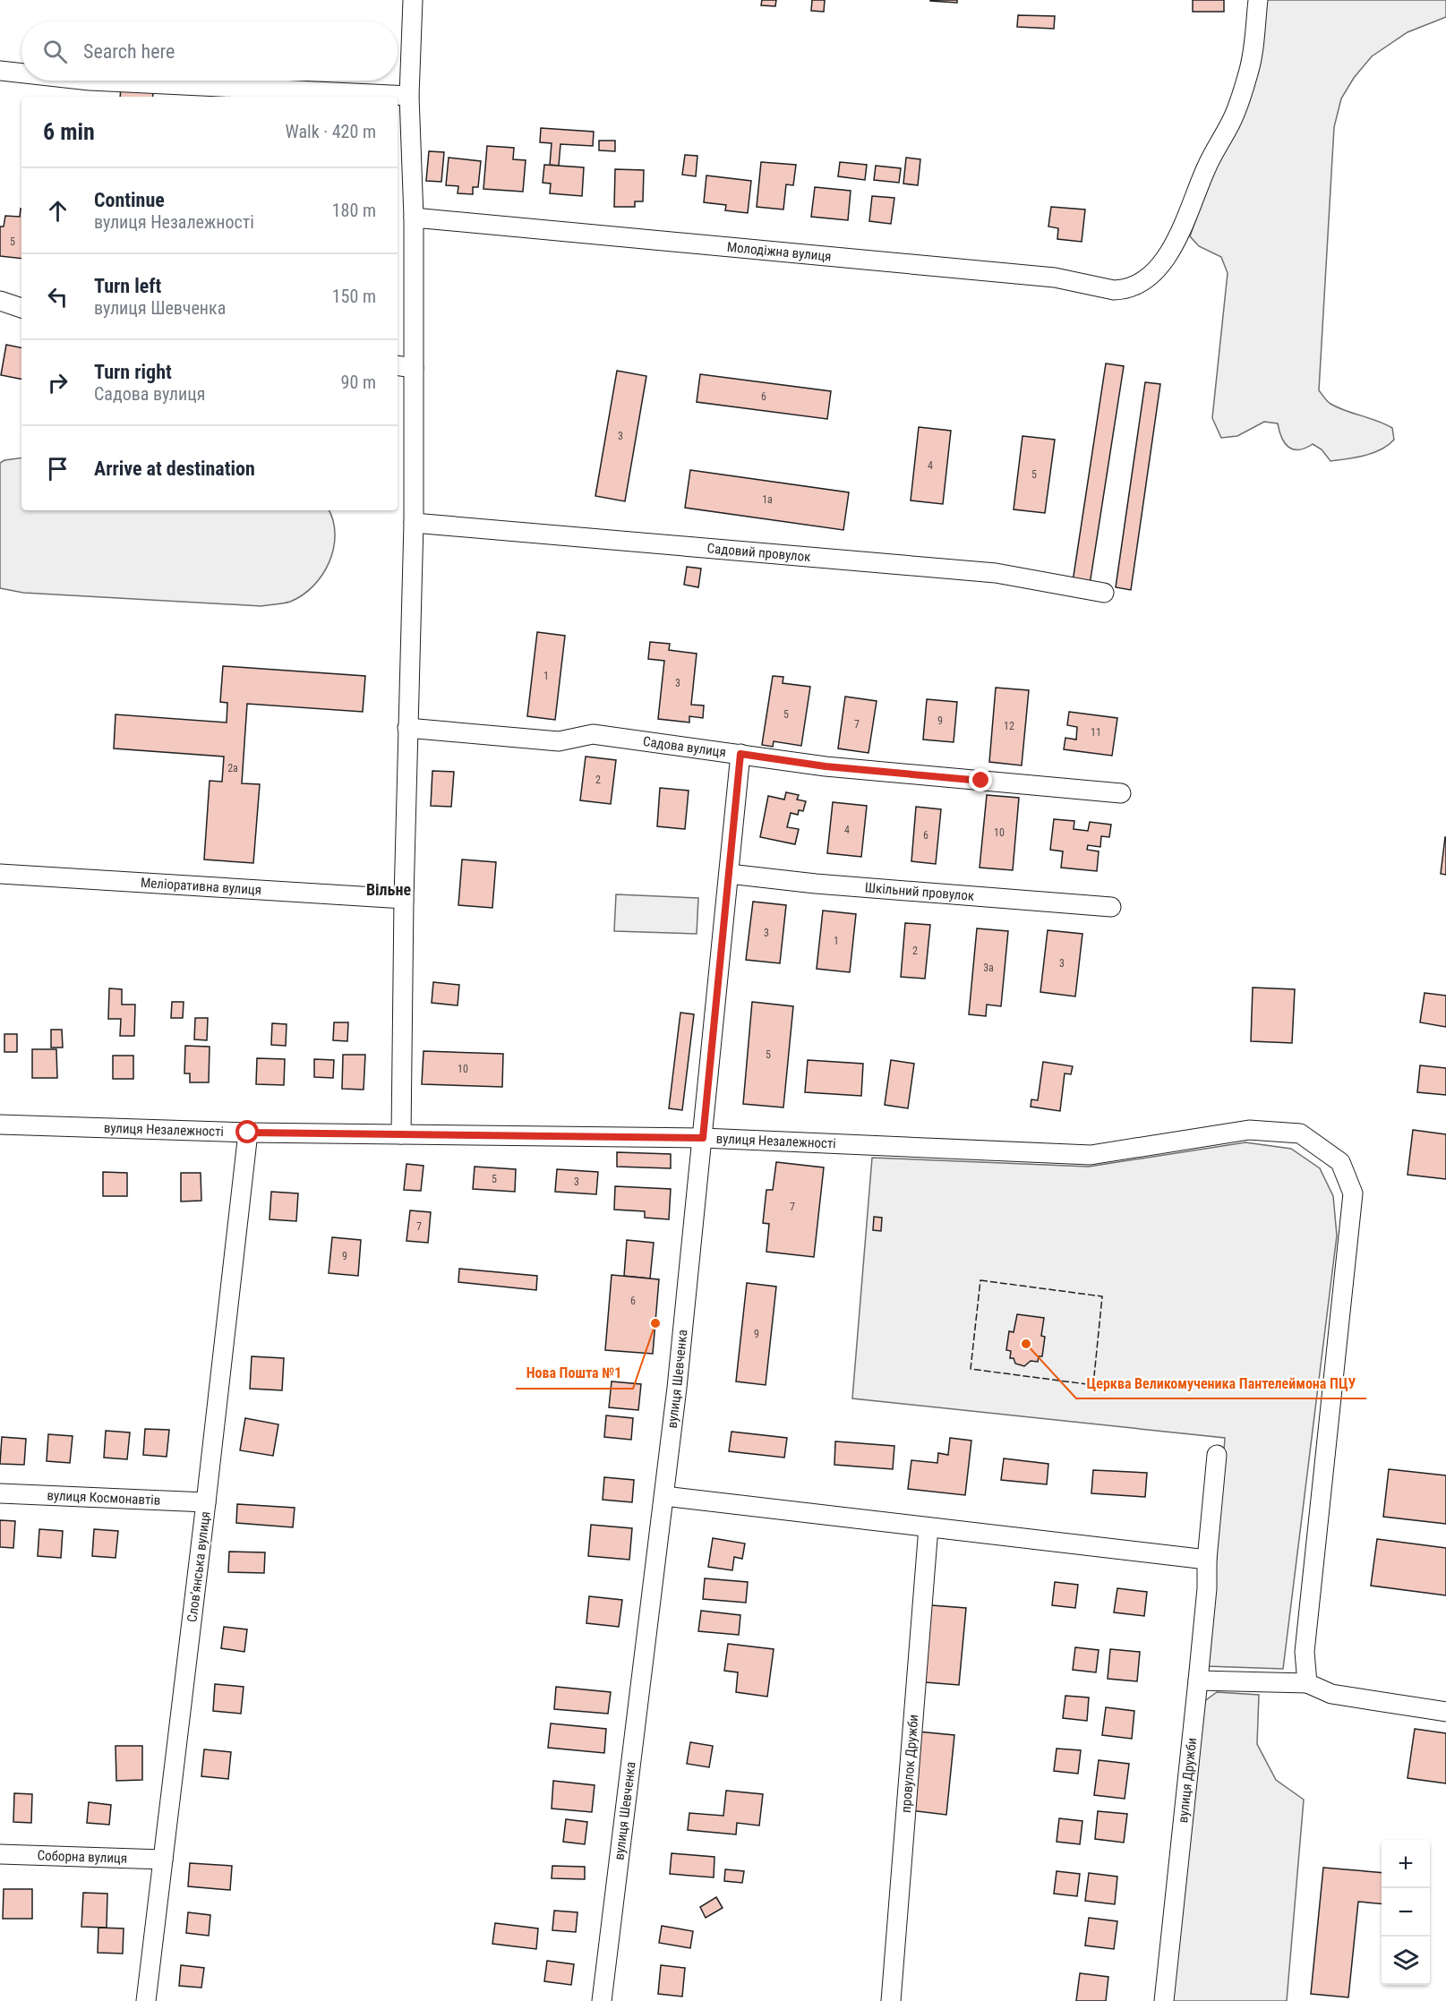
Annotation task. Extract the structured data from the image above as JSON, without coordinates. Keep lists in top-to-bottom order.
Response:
{
  "streets": {
    "street": [
      "Молодіжна вулиця",
      "Садовий провулок",
      "Садова вулиця",
      "Меліоративна вулиця",
      "Шкільний провулок",
      "вулиця Незалежності",
      "вулиця Шевченка",
      "вулиця Космонавтів",
      "Словʼянська вулиця",
      "провулок Дружби",
      "вулиця Дружби",
      "Соборна вулиця"
    ]
  },
  "crossings": [
    ["Садова вулиця", "вулиця Шевченка"],
    ["Шкільний провулок", "вулиця Шевченка"],
    ["вулиця Незалежності", "вулиця Шевченка"],
    ["вулиця Незалежності", "Словʼянська вулиця"],
    ["вулиця Космонавтів", "Словʼянська вулиця"],
    ["Словʼянська вулиця", "Соборна вулиця"]
  ],
  "districts": ["Вільне"],
  "places": ["Нова Пошта №1", "Церква Великомученика Пантелеймона ПЦУ"],
  "house_numbers": [
    "5",
    "6",
    "3",
    "4",
    "5",
    "1а",
    "1",
    "3",
    "5",
    "9",
    "7",
    "12",
    "11",
    "2а",
    "2",
    "4",
    "10",
    "6",
    "3",
    "1",
    "2",
    "3",
    "3а",
    "5",
    "10",
    "5",
    "3",
    "7",
    "7",
    "9",
    "6",
    "9"
  ],
  "page": {
    "search": "Search here",
    "heading": ["6 min", "Walk · 420 m"],
    "list": [
      ["Continue", "вулиця Незалежності", "180 m"],
      ["Turn left", "вулиця Шевченка", "150 m"],
      ["Turn right", "Садова вулиця", "90 m"],
      "Arrive at destination"
    ],
    "map_buttons": ["+", "−"]
  }
}
